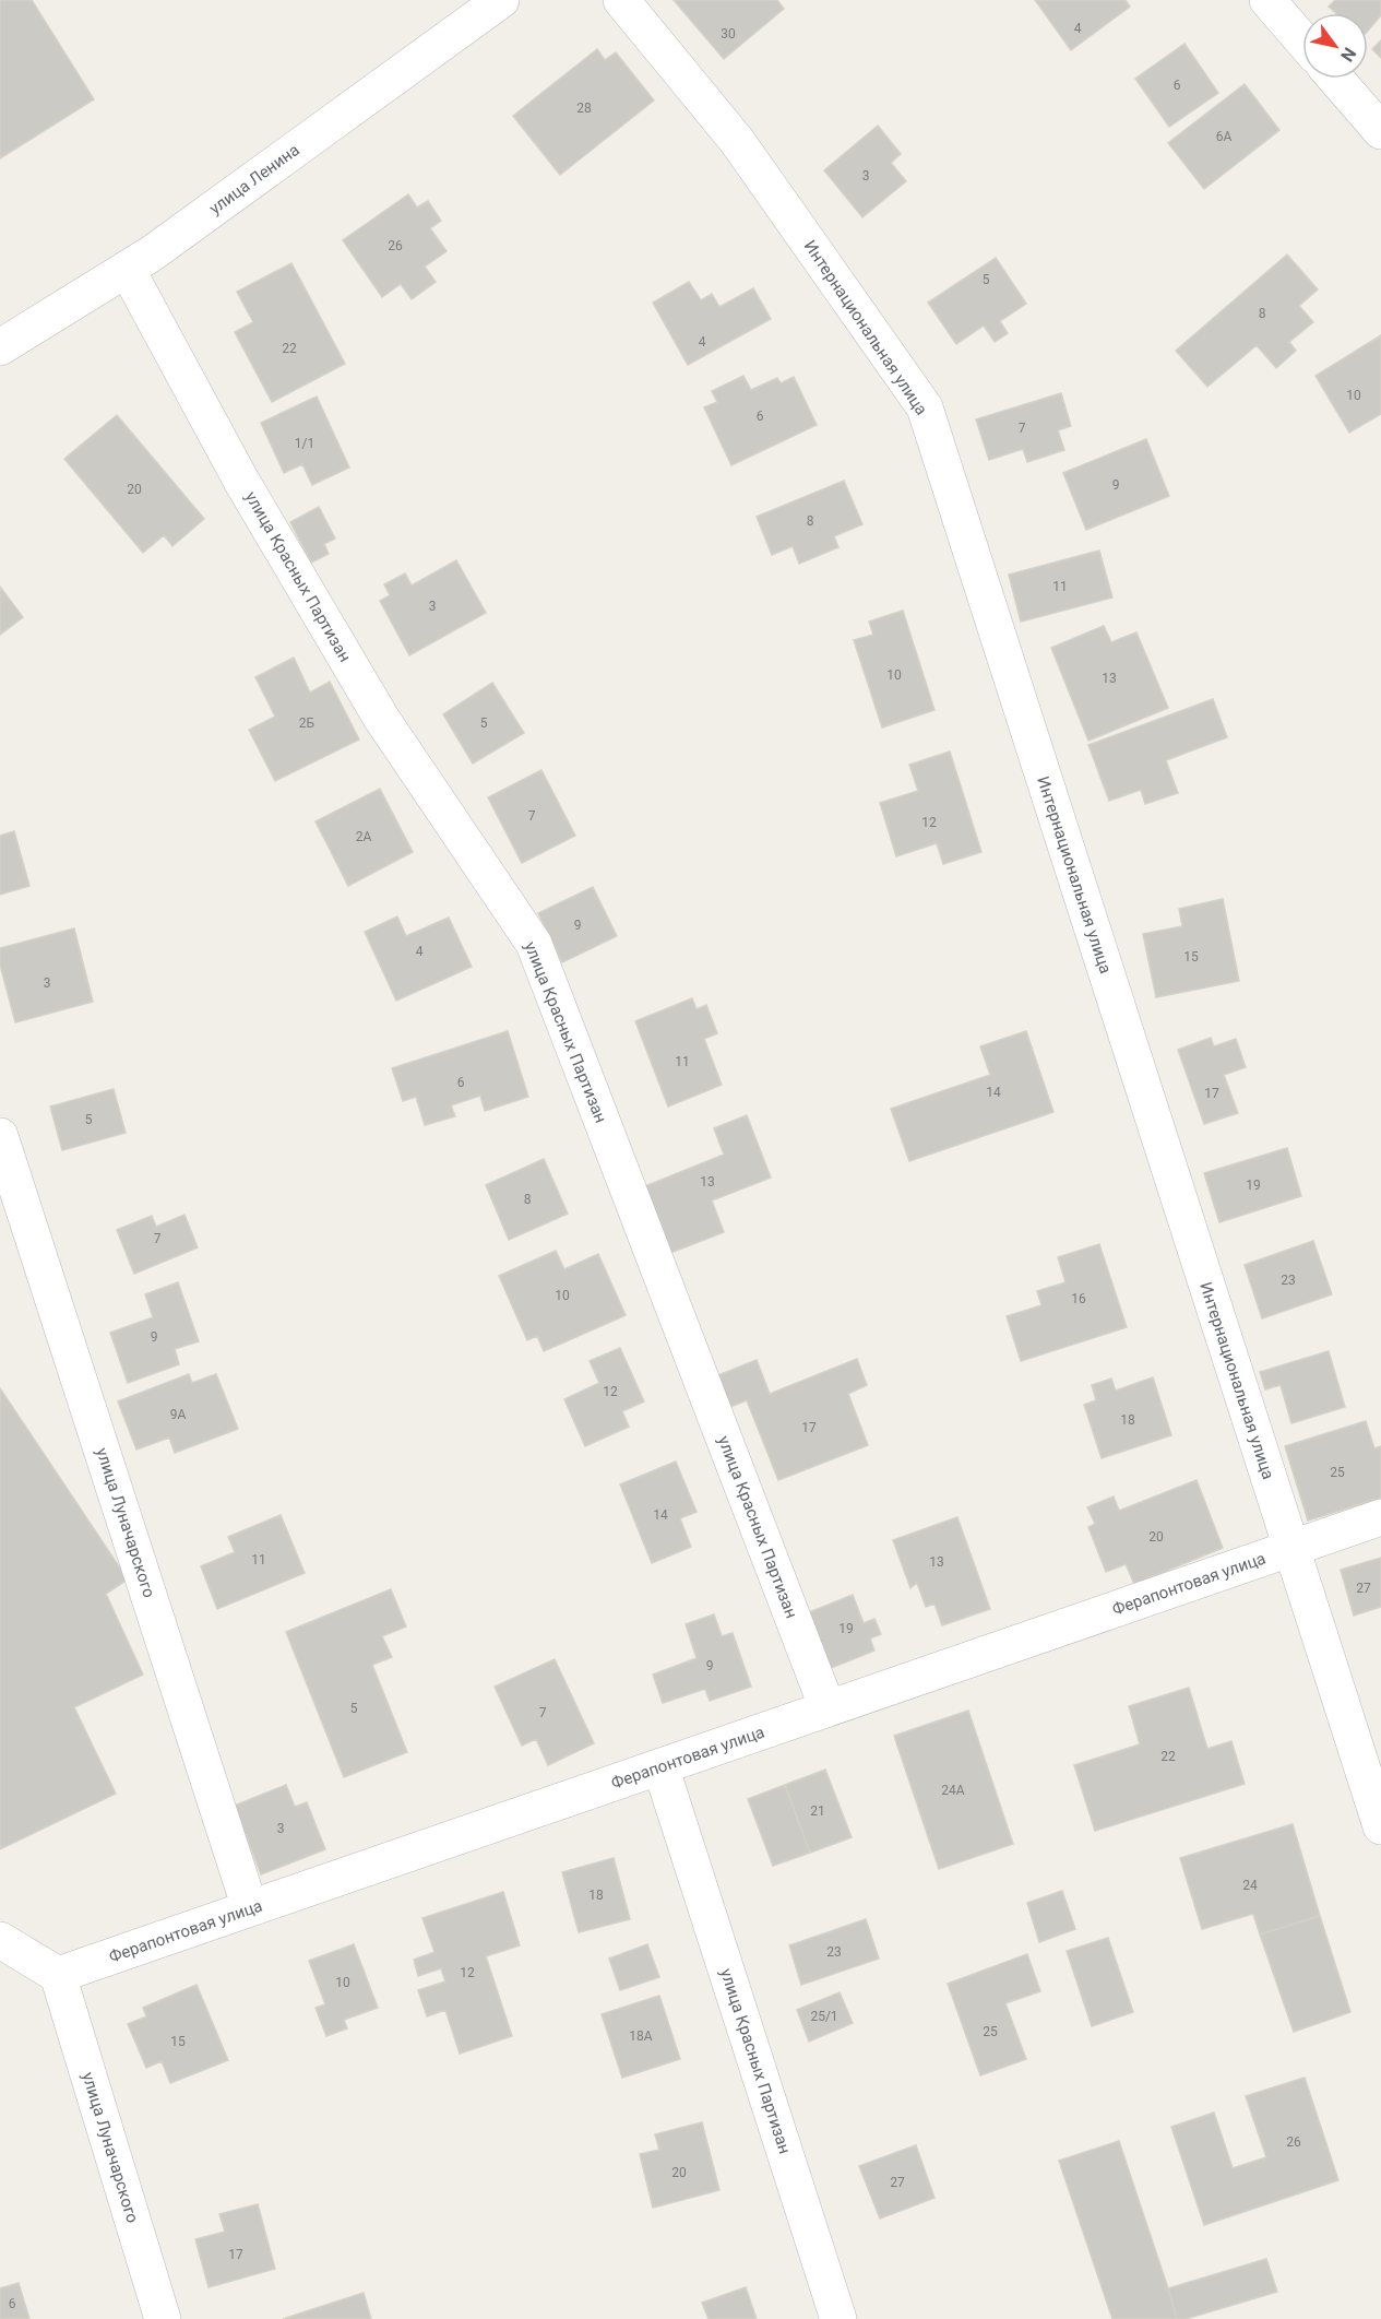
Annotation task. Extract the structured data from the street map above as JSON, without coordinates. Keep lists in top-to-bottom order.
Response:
{
  "streets": {
    "street": [
      "улица Ленина",
      "Интернациональная улица",
      "улица Красных Партизан",
      "улица Луначарского",
      "Ферапонтовая улица"
    ]
  },
  "crossings": [
    ["улица Ленина", "улица Красных Партизан"],
    ["Интернациональная улица", "Ферапонтовая улица"],
    ["улица Красных Партизан", "Ферапонтовая улица"],
    ["улица Луначарского", "Ферапонтовая улица"]
  ],
  "house_numbers": [
    "4",
    "30",
    "6",
    "28",
    "6А",
    "3",
    "26",
    "5",
    "8",
    "4",
    "22",
    "10",
    "6",
    "7",
    "1/1",
    "9",
    "20",
    "8",
    "11",
    "3",
    "10",
    "13",
    "2Б",
    "5",
    "7",
    "12",
    "2А",
    "9",
    "4",
    "15",
    "3",
    "11",
    "6",
    "14",
    "17",
    "5",
    "13",
    "19",
    "8",
    "7",
    "23",
    "10",
    "16",
    "9",
    "12",
    "9А",
    "18",
    "17",
    "25",
    "14",
    "20",
    "11",
    "13",
    "27",
    "19",
    "9",
    "5",
    "7",
    "22",
    "24А",
    "21",
    "3",
    "24",
    "18",
    "23",
    "12",
    "10",
    "25/1",
    "25",
    "18А",
    "15",
    "26",
    "20",
    "27",
    "17",
    "6"
  ],
  "north": "bottom right"
}
